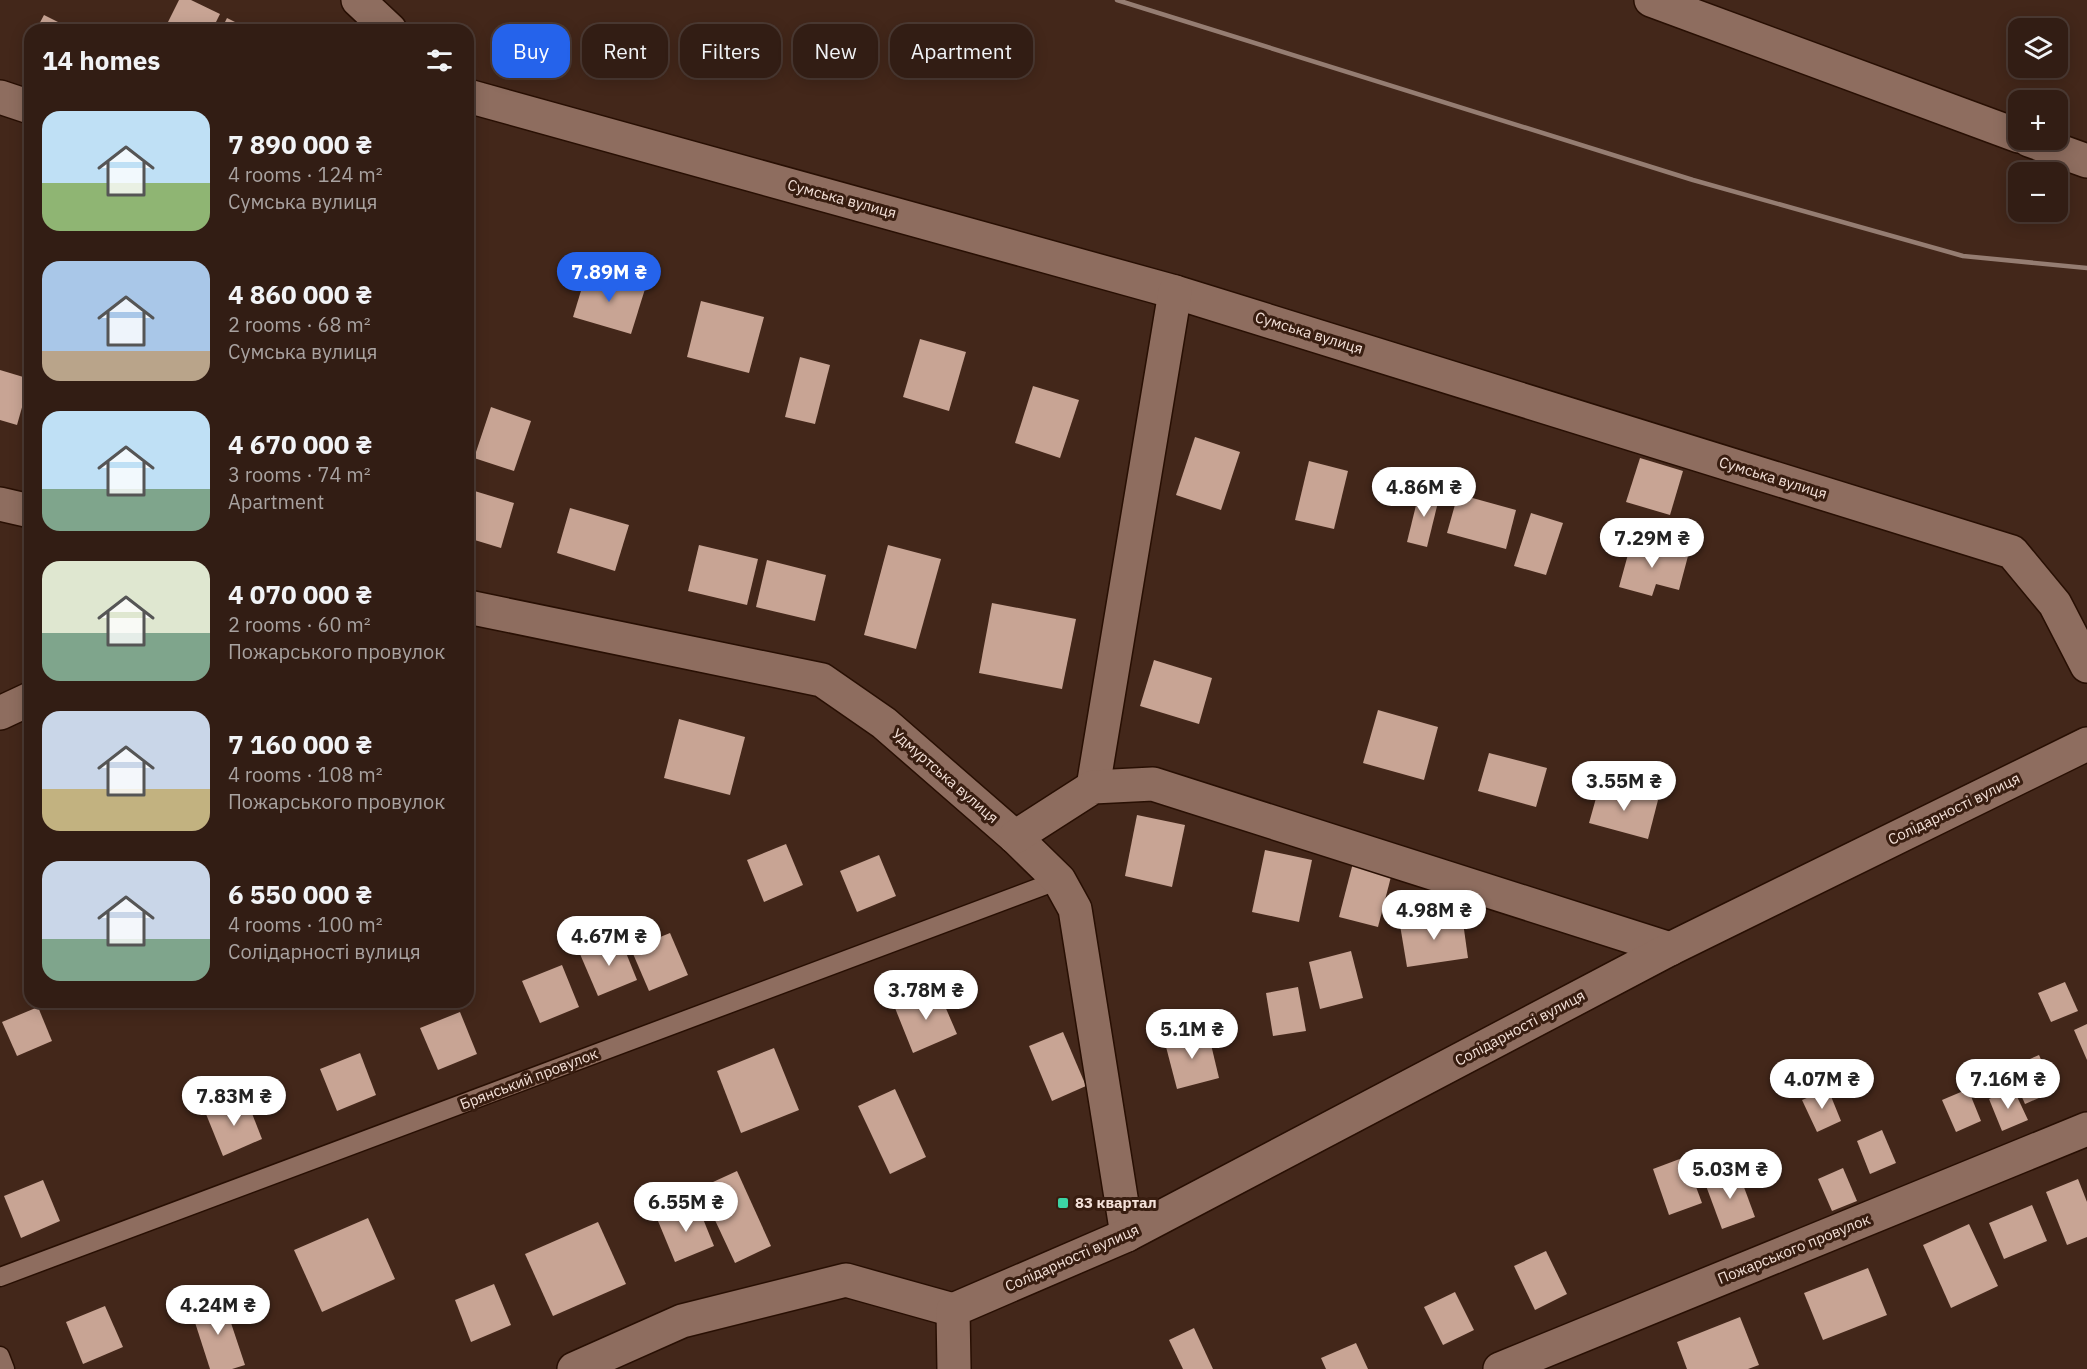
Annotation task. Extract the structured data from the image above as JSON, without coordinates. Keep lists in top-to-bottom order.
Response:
{
  "streets": {
    "street": [
      "Сумська вулиця",
      "Удмуртська вулиця",
      "Солідарності вулиця",
      "Пожарського провулок"
    ],
    "lane": ["Брянський провулок"]
  },
  "crossings": [
    ["Удмуртська вулиця", "Солідарності вулиця"],
    ["Удмуртська вулиця", "Брянський провулок"]
  ],
  "places": {
    "transit": ["83 квартал"]
  },
  "page": {
    "map_buttons": ["+", "−"],
    "chip": [
      "Buy",
      "Rent",
      "Filters",
      "New",
      "Apartment"
    ],
    "heading": "14 homes",
    "list": [
      {
        "name": "7 890 000 ₴",
        "note": "4 rooms · 124 m² · Сумська вулиця"
      },
      {
        "name": "4 860 000 ₴",
        "note": "2 rooms · 68 m² · Сумська вулиця"
      },
      {
        "name": "4 670 000 ₴",
        "note": "3 rooms · 74 m² · Apartment"
      },
      {
        "name": "4 070 000 ₴",
        "note": "2 rooms · 60 m² · Пожарського провулок"
      },
      {
        "name": "7 160 000 ₴",
        "note": "4 rooms · 108 m² · Пожарського провулок"
      },
      {
        "name": "6 550 000 ₴",
        "note": "4 rooms · 100 m² · Солідарності вулиця"
      }
    ],
    "price": [
      "7.89M ₴",
      "4.86M ₴",
      "7.29M ₴",
      "3.55M ₴",
      "4.98M ₴",
      "4.67M ₴",
      "3.78M ₴",
      "5.1M ₴",
      "4.07M ₴",
      "7.16M ₴",
      "7.83M ₴",
      "5.03M ₴",
      "6.55M ₴",
      "4.24M ₴"
    ]
  }
}
